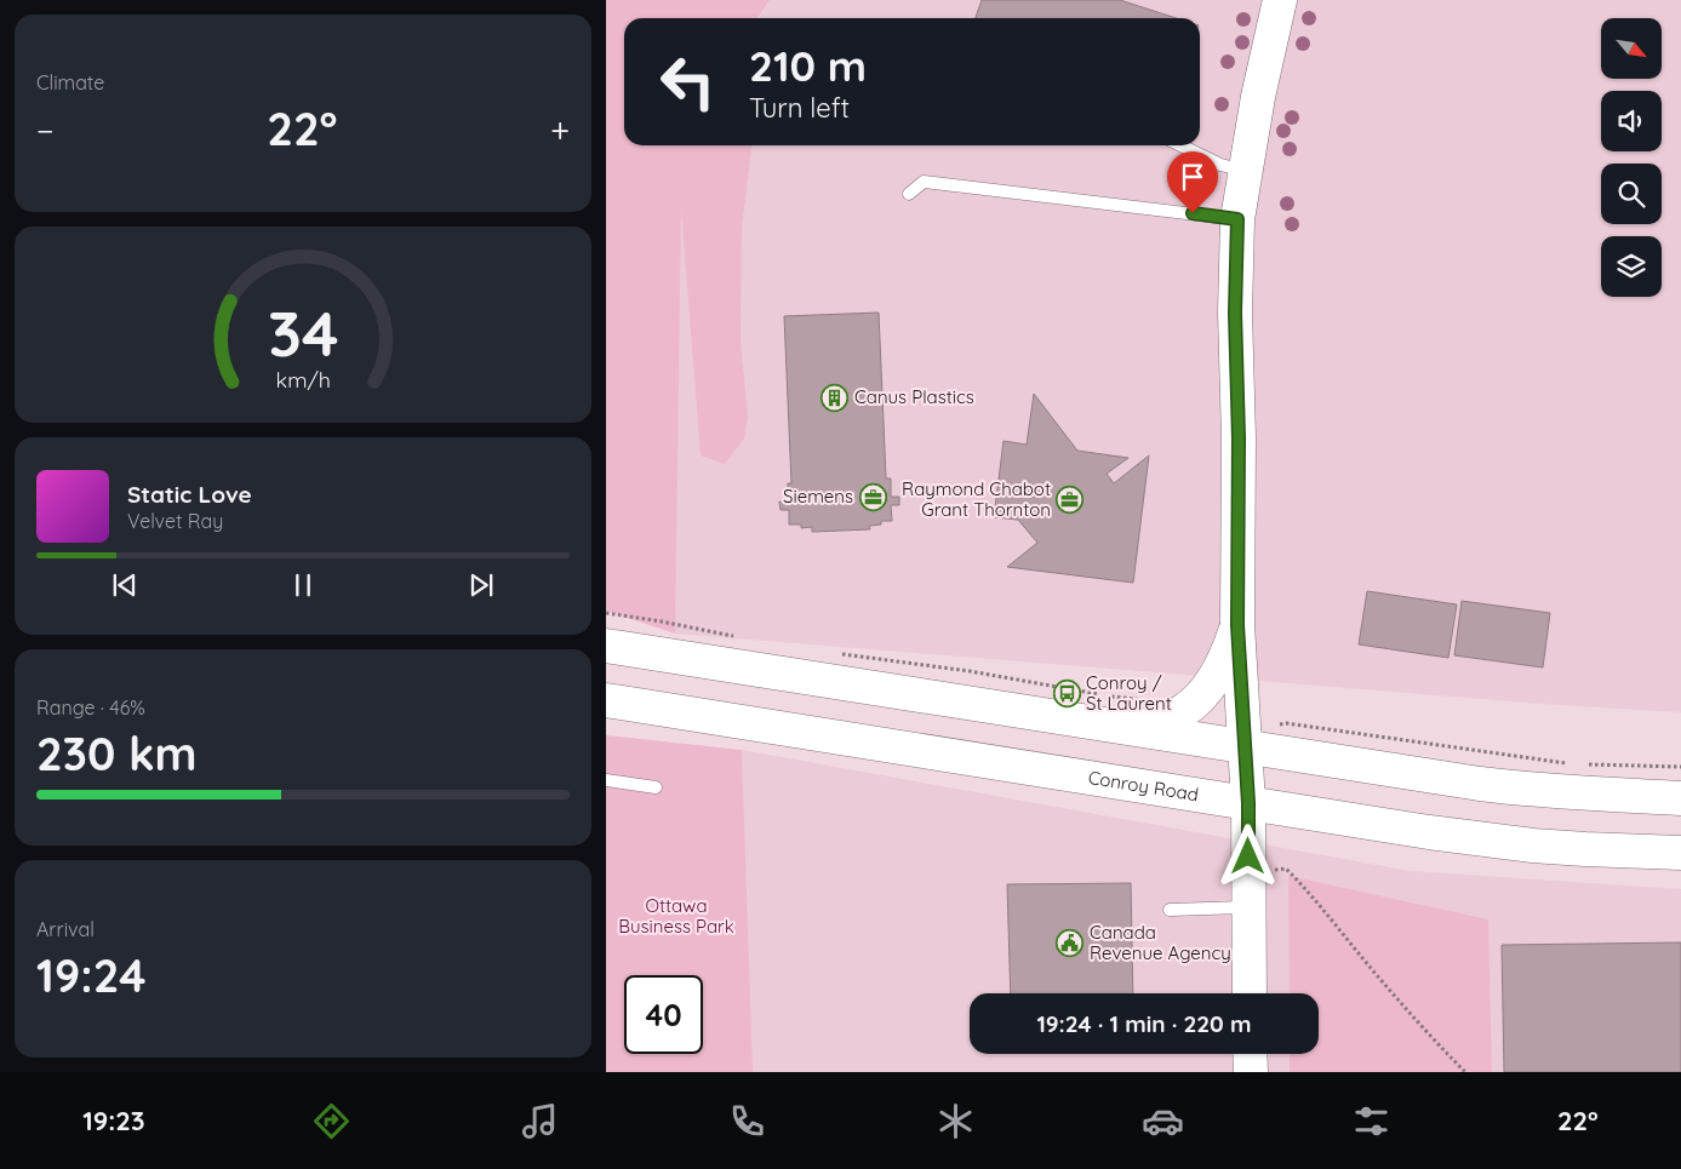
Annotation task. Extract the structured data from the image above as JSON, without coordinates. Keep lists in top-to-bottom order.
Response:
{
  "streets": {
    "main road": ["Conroy Road"]
  },
  "parks": ["Ottawa Business Park"],
  "places": {
    "building": ["Canus Plastics"],
    "office": ["Siemens", "Raymond Chabot Grant Thornton"],
    "bus stop": ["Conroy / St Laurent"],
    "public building": ["Canada Revenue Agency"]
  },
  "north": "bottom right",
  "page": {
    "tile": [
      "Climate",
      ["Range · 46%", "230 km"],
      ["Arrival", "19:24"]
    ],
    "turn": ["210 m", "Turn left"],
    "heat": ["−", "22°", "+"],
    "song": ["Static Love", "Velvet Ray"],
    "limit": "40",
    "trip": "19:24 · 1 min · 220 m",
    "tabs": ["19:23", "22°"],
    "gauge": ["34", "km/h"]
  }
}
